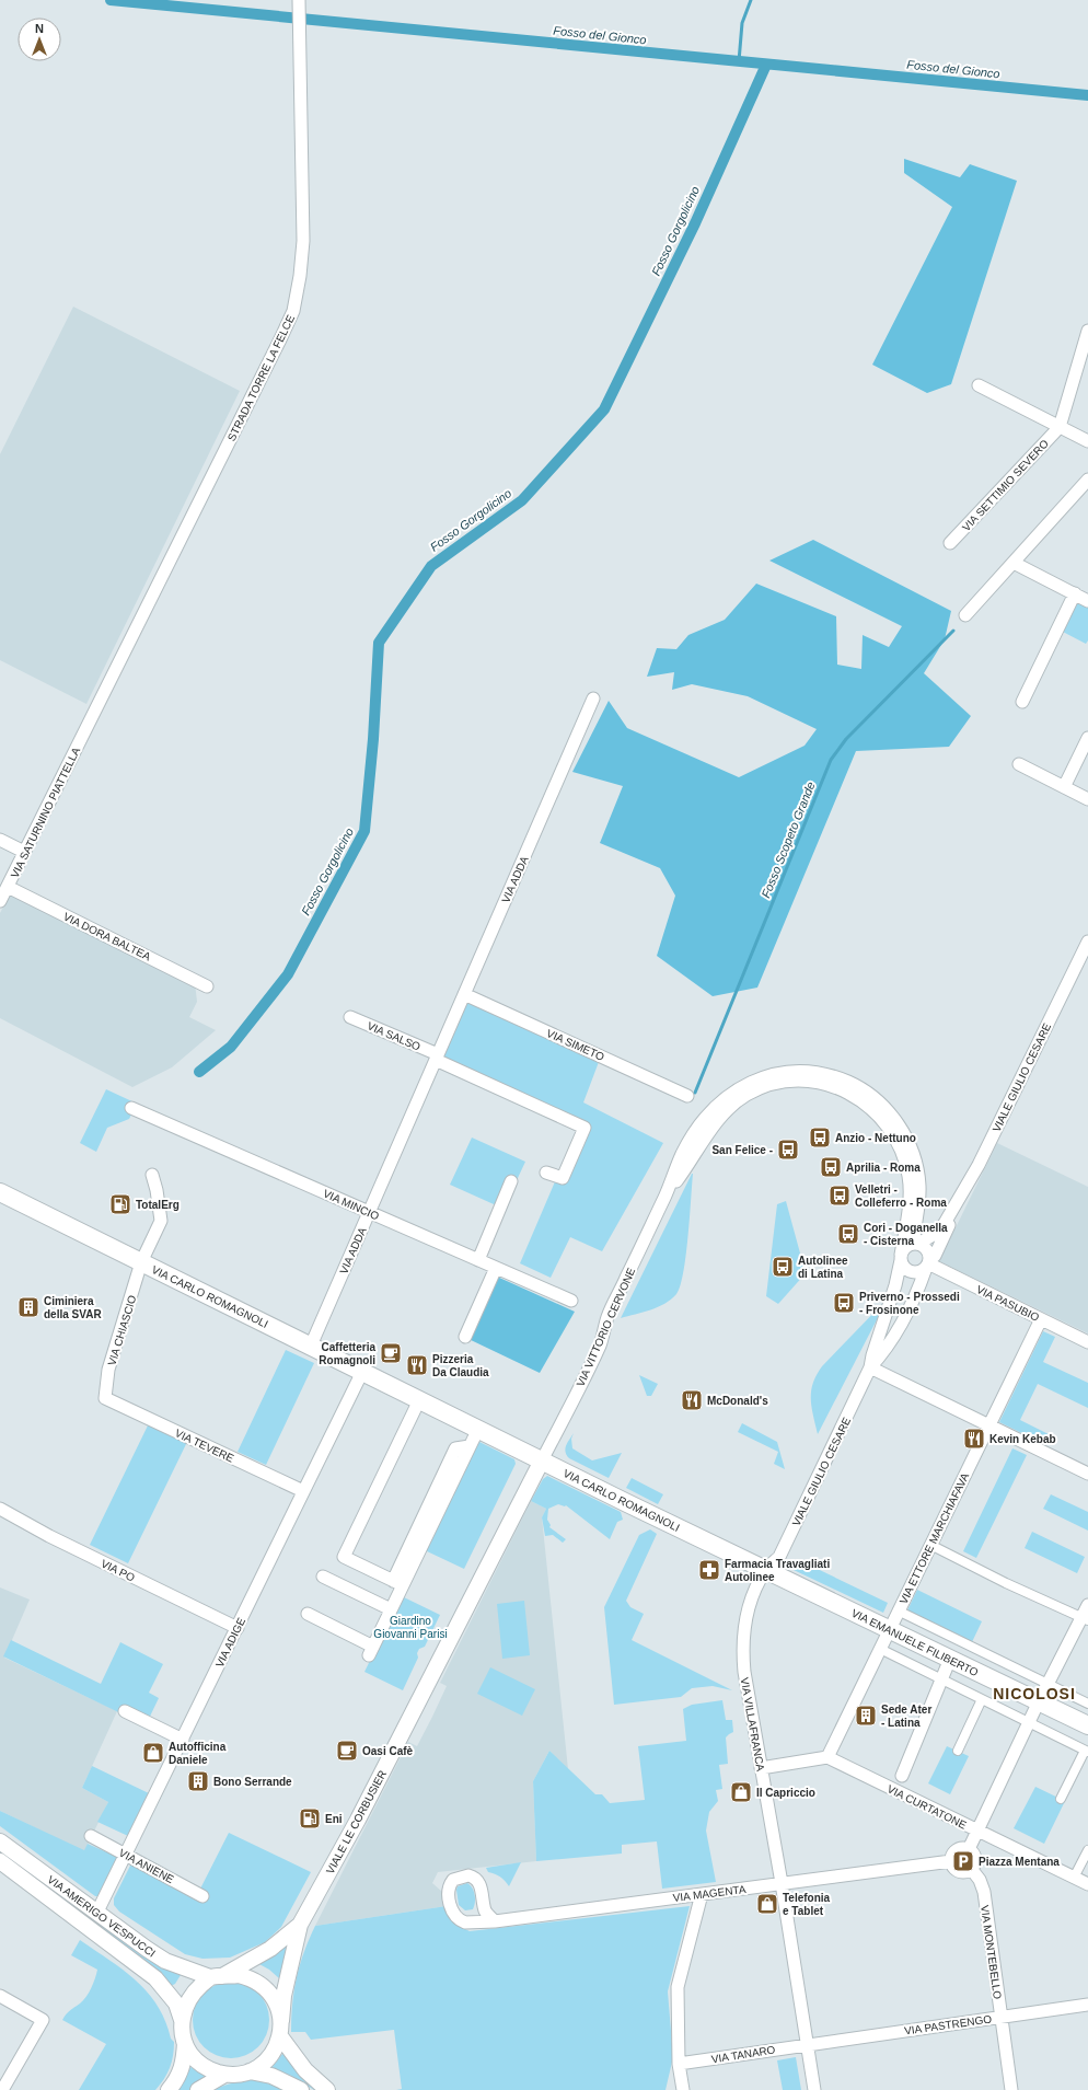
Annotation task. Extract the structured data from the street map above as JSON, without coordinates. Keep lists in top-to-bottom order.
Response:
{
  "streets": {
    "main road": ["VIA CARLO ROMAGNOLI", "VIA EMANUELE FILIBERTO"],
    "street": [
      "STRADA TORRE LA FELCE",
      "VIA SETTIMIO SEVERO",
      "VIA SATURNINO PIATTELLA",
      "VIA ADDA",
      "VIA DORA BALTEA",
      "VIA SALSO",
      "VIA SIMETO",
      "VIALE GIULIO CESARE",
      "VIA MINCIO",
      "VIA PASUBIO",
      "VIA VITTORIO CERVONE",
      "VIA CHIASCIO",
      "VIA TEVERE",
      "VIA ETTORE MARCHIAFAVA",
      "VIA PO",
      "VIA ADIGE",
      "VIA VILLAFRANCA",
      "VIA CURTATONE",
      "VIALE LE CORBUSIER",
      "VIA ANIENE",
      "VIA MAGENTA",
      "VIA AMERIGO VESPUCCI",
      "VIA MONTEBELLO",
      "VIA PASTRENGO",
      "VIA TANARO"
    ]
  },
  "crossings": [
    ["STRADA TORRE LA FELCE", "VIA SATURNINO PIATTELLA"],
    ["VIA SATURNINO PIATTELLA", "VIA DORA BALTEA"],
    ["VIA ADDA", "VIA SALSO"],
    ["VIA ADDA", "VIA SIMETO"],
    ["VIA ADDA", "VIA MINCIO"],
    ["VIA ADDA", "VIA CARLO ROMAGNOLI"],
    ["VIALE GIULIO CESARE", "VIA CARLO ROMAGNOLI"],
    ["VIALE GIULIO CESARE", "VIA PASUBIO"],
    ["VIALE GIULIO CESARE", "VIA VITTORIO CERVONE"],
    ["VIALE GIULIO CESARE", "VIA EMANUELE FILIBERTO"],
    ["VIALE GIULIO CESARE", "VIA VILLAFRANCA"],
    ["VIA CARLO ROMAGNOLI", "VIA VITTORIO CERVONE"],
    ["VIA CARLO ROMAGNOLI", "VIA CHIASCIO"],
    ["VIA CARLO ROMAGNOLI", "VIA ADIGE"],
    ["VIA CARLO ROMAGNOLI", "VIA EMANUELE FILIBERTO"],
    ["VIA CARLO ROMAGNOLI", "VIA VILLAFRANCA"],
    ["VIA CARLO ROMAGNOLI", "VIALE LE CORBUSIER"],
    ["VIA PASUBIO", "VIA VITTORIO CERVONE"],
    ["VIA PASUBIO", "VIA ETTORE MARCHIAFAVA"],
    ["VIA VITTORIO CERVONE", "VIALE LE CORBUSIER"],
    ["VIA CHIASCIO", "VIA TEVERE"],
    ["VIA TEVERE", "VIA ADIGE"],
    ["VIA ETTORE MARCHIAFAVA", "VIA EMANUELE FILIBERTO"],
    ["VIA ETTORE MARCHIAFAVA", "VIA CURTATONE"],
    ["VIA PO", "VIA ADIGE"],
    ["VIA ADIGE", "VIA ANIENE"],
    ["VIA ADIGE", "VIA AMERIGO VESPUCCI"],
    ["VIA EMANUELE FILIBERTO", "VIA VILLAFRANCA"],
    ["VIA VILLAFRANCA", "VIA MAGENTA"],
    ["VIA VILLAFRANCA", "VIA PASTRENGO"],
    ["VIA VILLAFRANCA", "VIA TANARO"],
    ["VIALE LE CORBUSIER", "VIA AMERIGO VESPUCCI"],
    ["VIA MAGENTA", "VIA MONTEBELLO"],
    ["VIA MONTEBELLO", "VIA PASTRENGO"],
    ["VIA PASTRENGO", "VIA TANARO"]
  ],
  "districts": ["NICOLOSI"],
  "water": ["Fosso del Gionco", "Fosso Gorgolicino", "Fosso Scopeto Grande"],
  "parks": ["Giardino Giovanni Parisi"],
  "places": {
    "bus stop": [
      "Anzio - Nettuno",
      "San Felice -",
      "Aprilia - Roma",
      "Velletri - Colleferro - Roma",
      "Cori - Doganella - Cisterna",
      "Autolinee di Latina",
      "Priverno - Prossedi - Frosinone"
    ],
    "fuel station": ["TotalErg", "Eni"],
    "building": ["Ciminiera della SVAR", "Sede Ater - Latina", "Bono Serrande"],
    "cafe": ["Caffetteria Romagnoli", "Oasi Cafè"],
    "restaurant": ["Pizzeria Da Claudia", "McDonald's", "Kevin Kebab"],
    "pharmacy": ["Farmacia Travagliati Autolinee"],
    "shop": ["Autofficina Daniele", "Il Capriccio", "Telefonia e Tablet"],
    "parking": ["Piazza Mentana"]
  },
  "north": "top"
}
